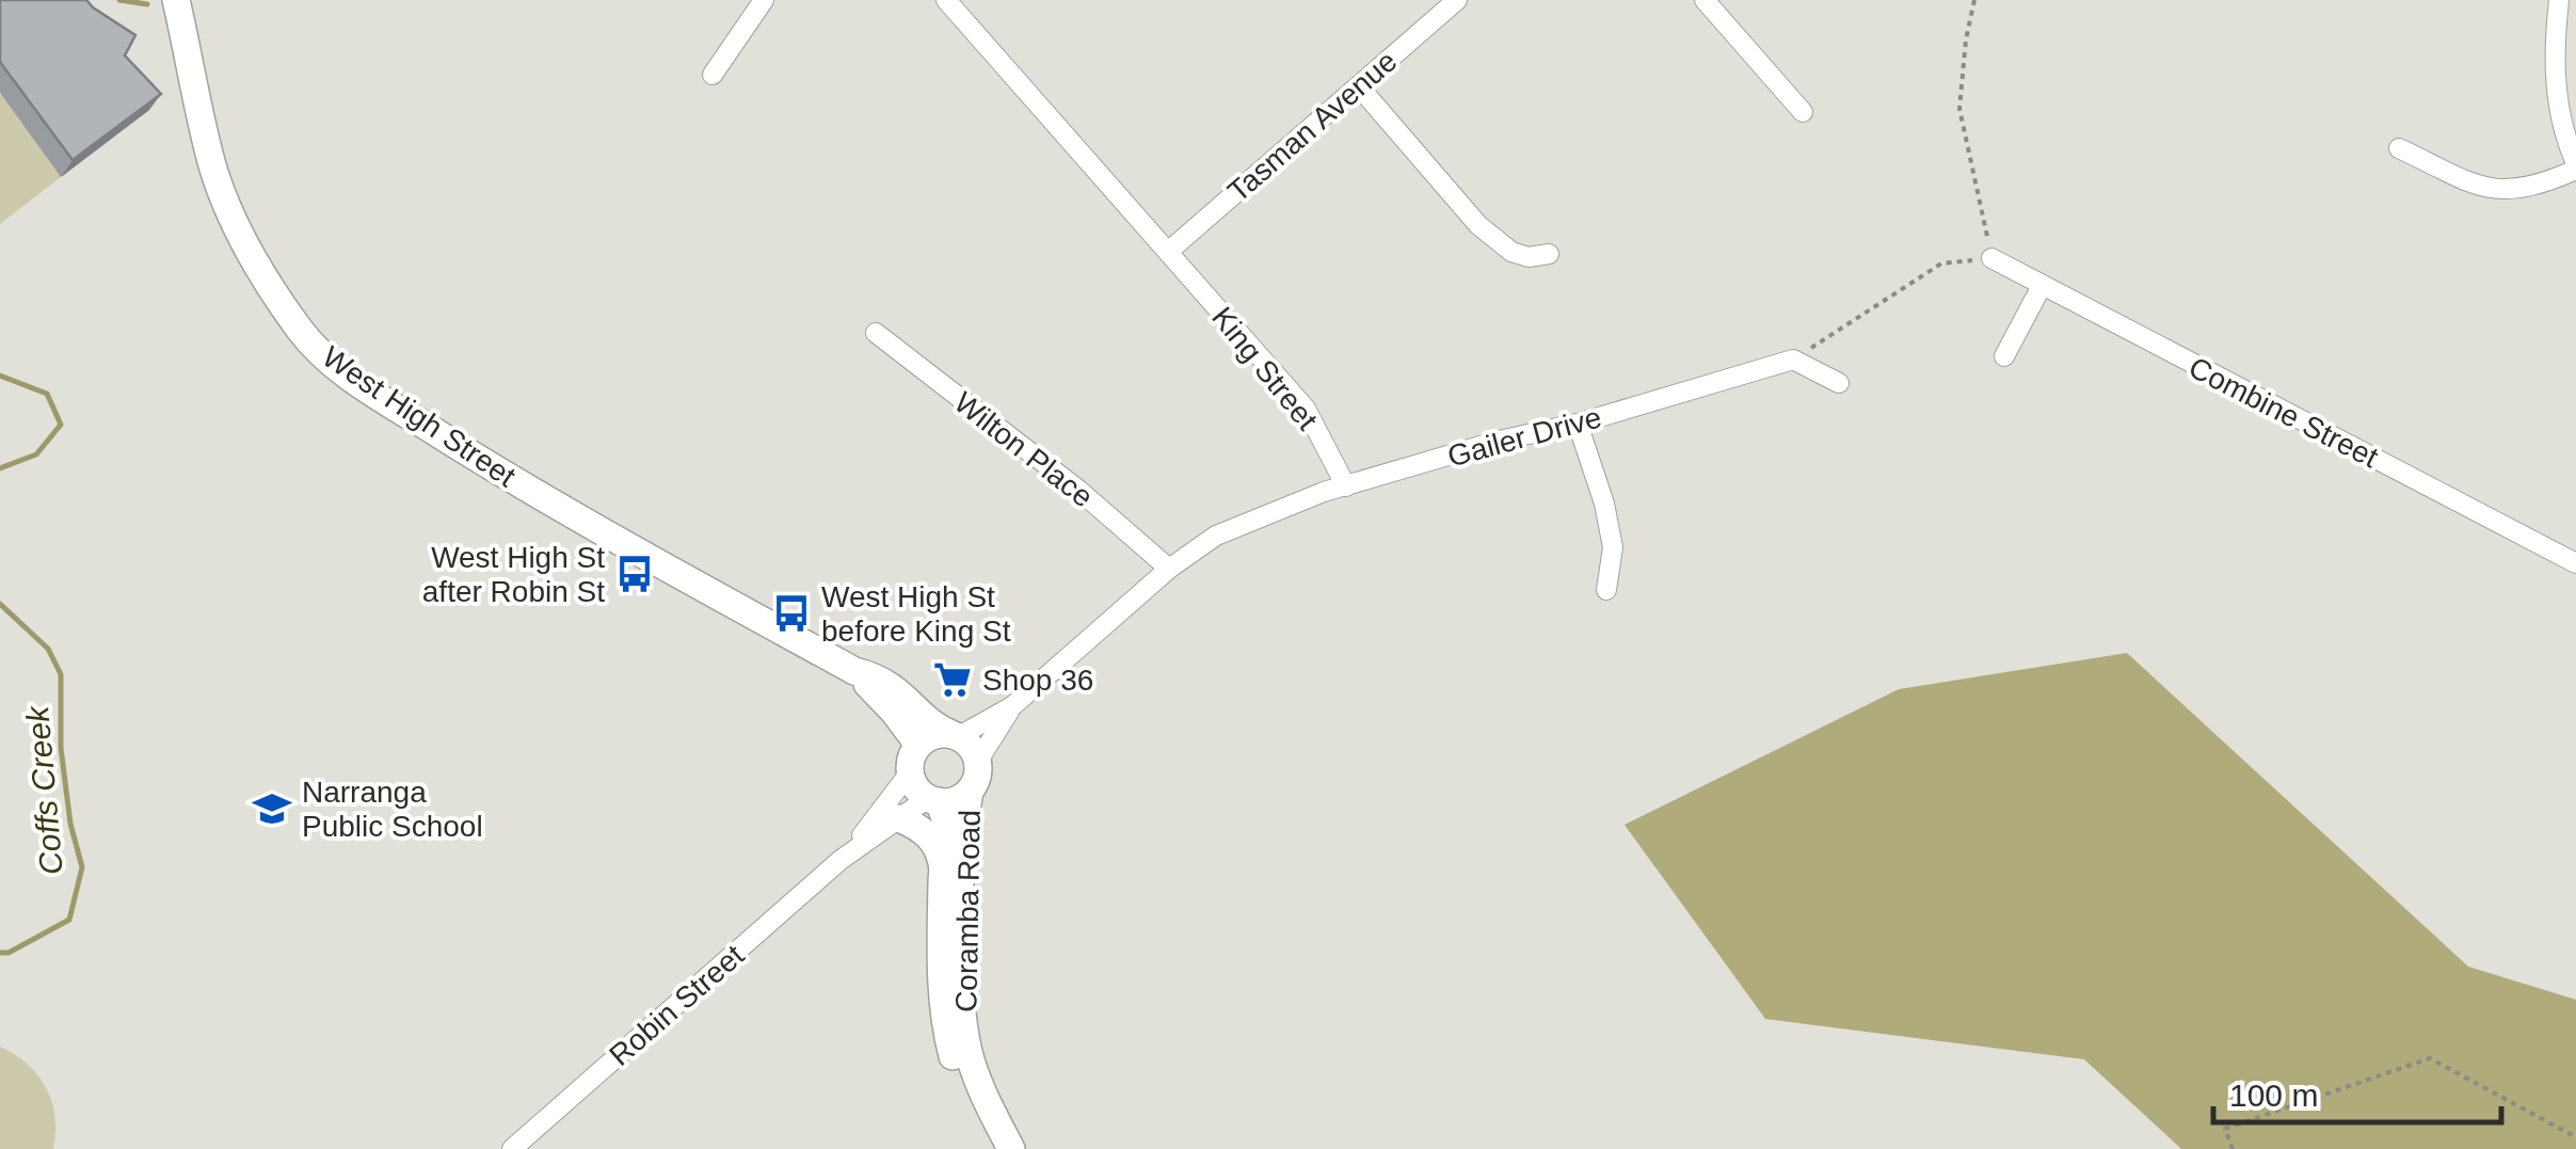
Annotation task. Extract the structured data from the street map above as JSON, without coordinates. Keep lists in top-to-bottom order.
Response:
{
  "streets": {
    "main road": ["West High Street", "Coramba Road"],
    "street": [
      "Tasman Avenue",
      "King Street",
      "Combine Street",
      "Gailer Drive",
      "Wilton Place",
      "Robin Street"
    ]
  },
  "crossings": [
    ["Tasman Avenue", "King Street"],
    ["King Street", "Gailer Drive"],
    ["West High Street", "Coramba Road"],
    ["West High Street", "Robin Street"],
    ["Coramba Road", "Robin Street"]
  ],
  "water": ["Coffs Creek"],
  "places": {
    "bus stop": ["West High St after Robin St", "West High St before King St"],
    "supermarket": ["Shop 36"],
    "school or university": ["Narranga Public School"]
  },
  "scale_bar": "100 m"
}
